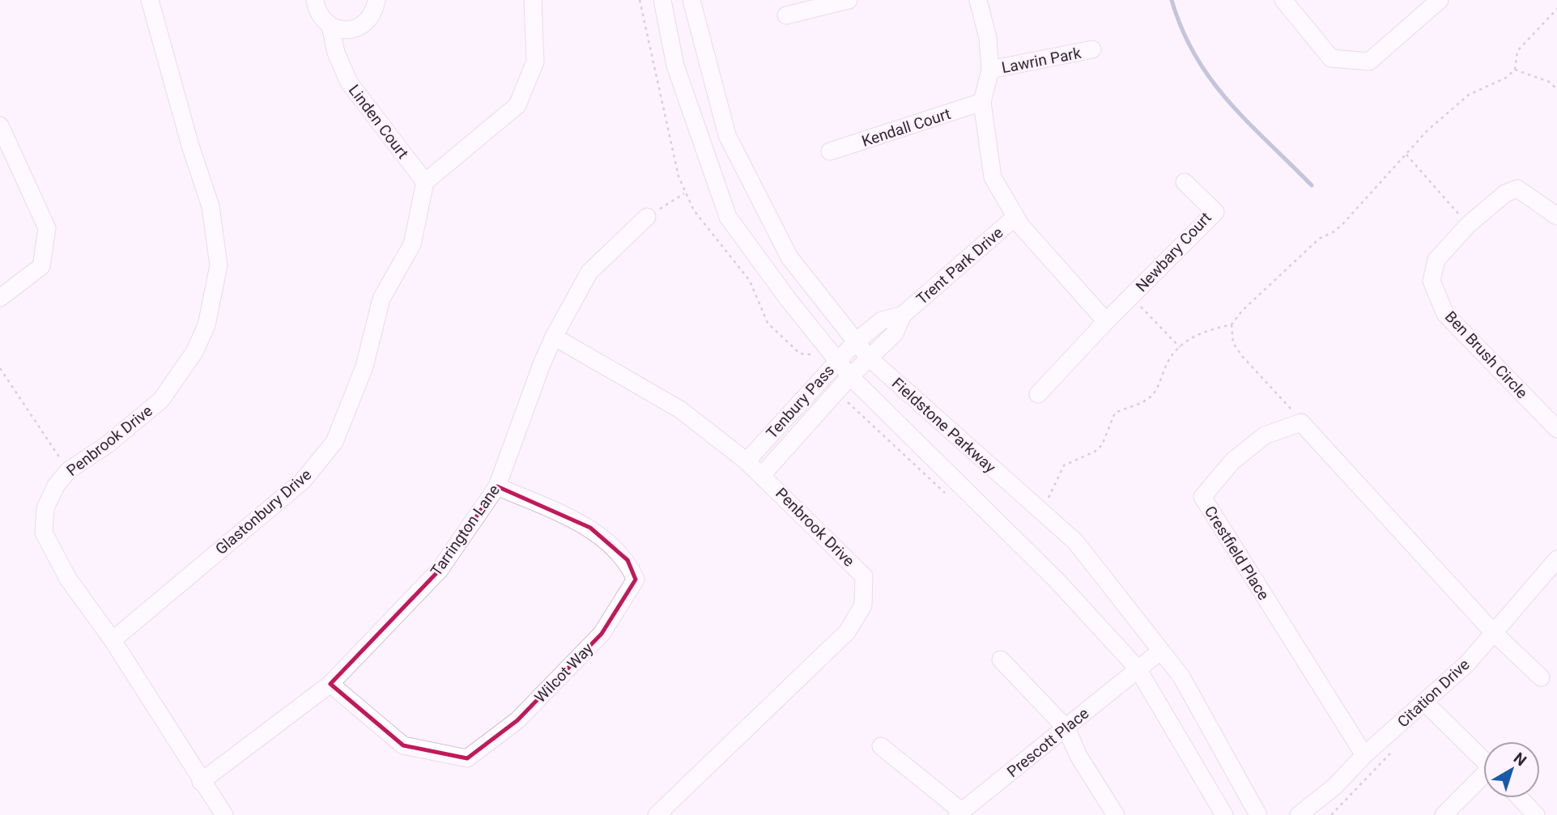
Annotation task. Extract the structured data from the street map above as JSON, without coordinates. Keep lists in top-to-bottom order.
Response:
{
  "streets": {
    "street": [
      "Lawrin Park",
      "Linden Court",
      "Kendall Court",
      "Newbary Court",
      "Trent Park Drive",
      "Ben Brush Circle",
      "Tenbury Pass",
      "Fieldstone Parkway",
      "Penbrook Drive",
      "Glastonbury Drive",
      "Tarrington Lane",
      "Crestfield Place",
      "Wilcot Way",
      "Citation Drive",
      "Prescott Place"
    ]
  },
  "crossings": [
    ["Linden Court", "Glastonbury Drive"],
    ["Trent Park Drive", "Tenbury Pass"],
    ["Trent Park Drive", "Fieldstone Parkway"],
    ["Tenbury Pass", "Fieldstone Parkway"],
    ["Tenbury Pass", "Penbrook Drive"],
    ["Fieldstone Parkway", "Prescott Place"],
    ["Penbrook Drive", "Glastonbury Drive"],
    ["Penbrook Drive", "Tarrington Lane"],
    ["Tarrington Lane", "Wilcot Way"],
    ["Crestfield Place", "Citation Drive"]
  ],
  "north": "top right"
}
